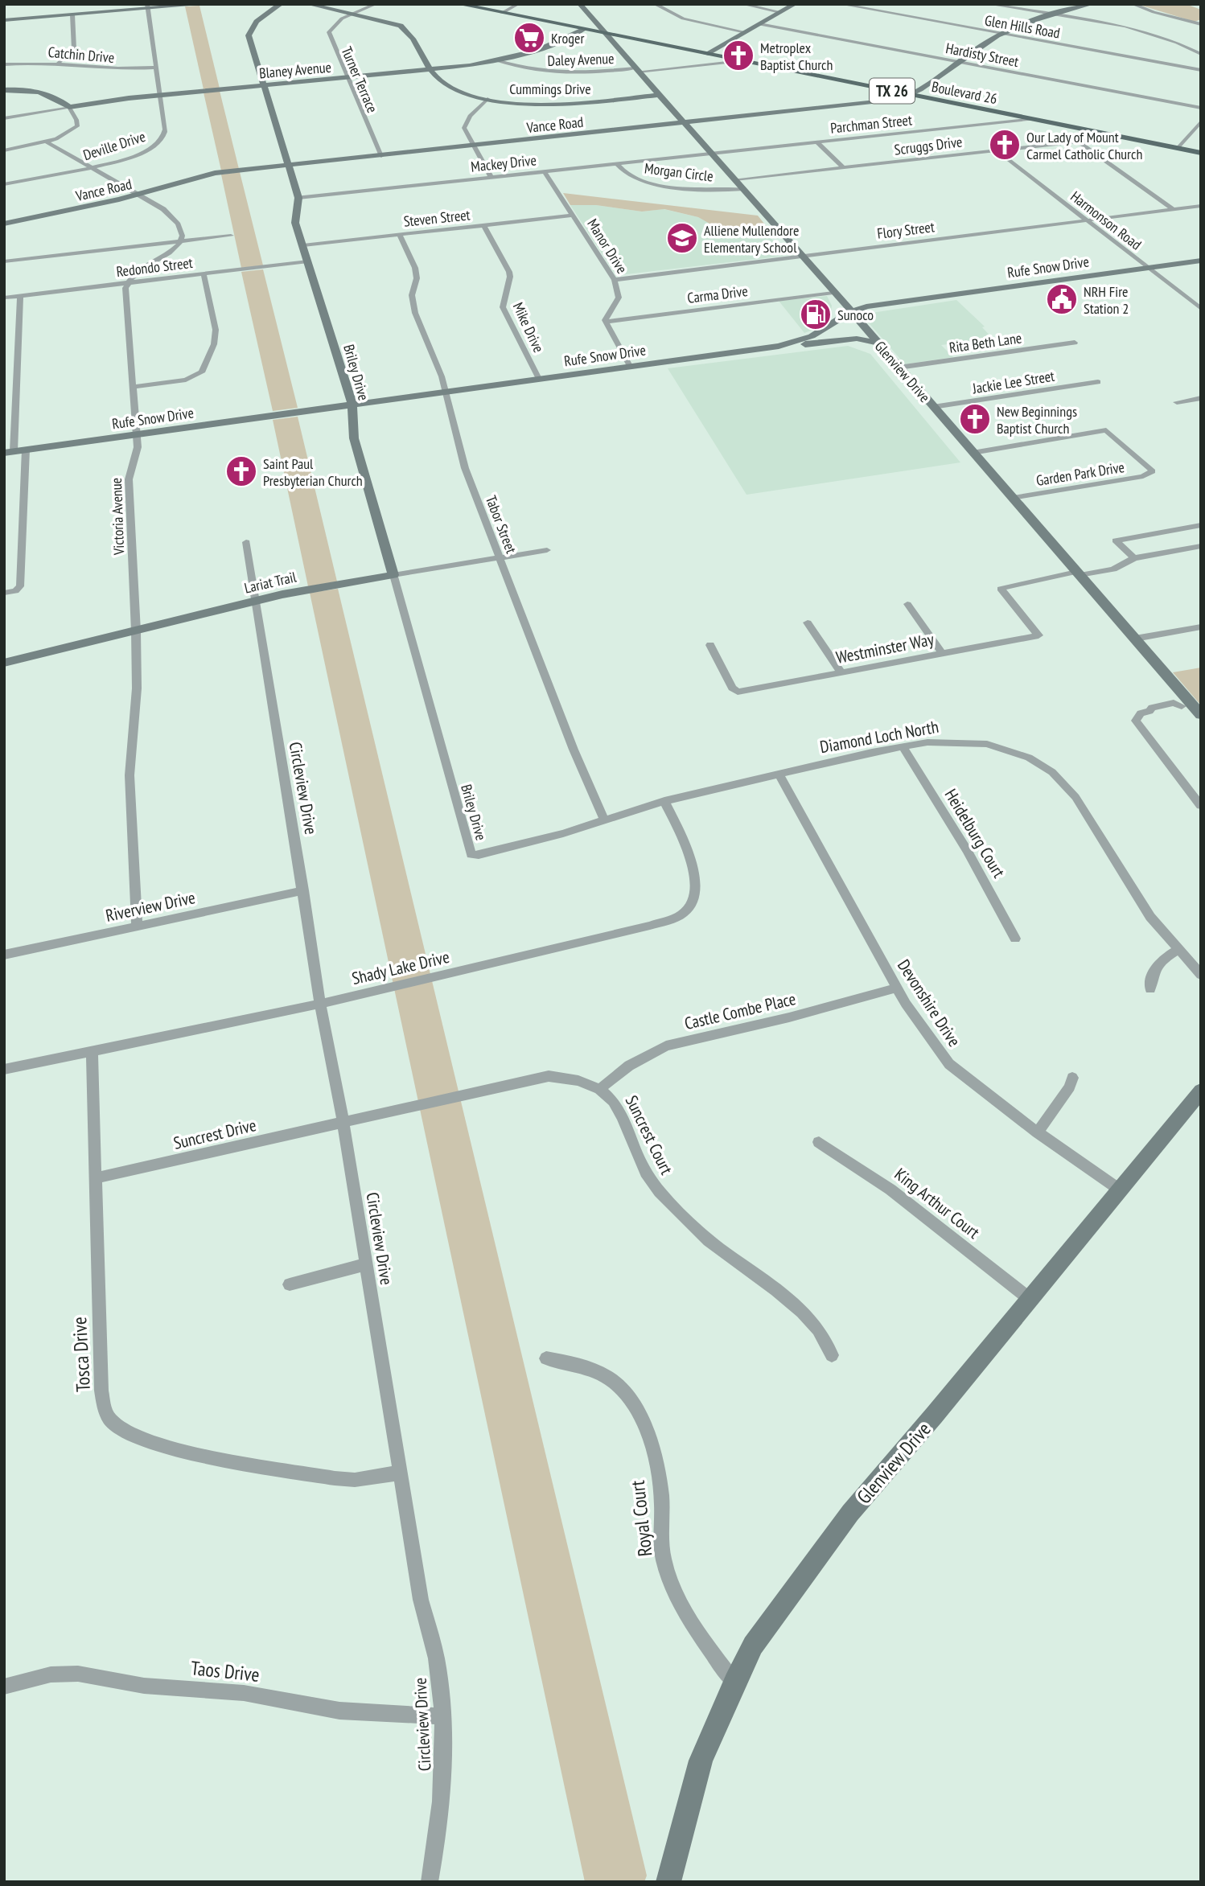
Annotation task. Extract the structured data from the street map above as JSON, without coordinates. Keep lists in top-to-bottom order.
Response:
{
  "streets": {
    "main road": ["TX 26", "Boulevard 26"],
    "street": [
      "Glen Hills Road",
      "Catchin Drive",
      "Hardisty Street",
      "Daley Avenue",
      "Blaney Avenue",
      "Turner Terrace",
      "Cummings Drive",
      "Parchman Street",
      "Vance Road",
      "Deville Drive",
      "Scruggs Drive",
      "Mackey Drive",
      "Morgan Circle",
      "Steven Street",
      "Harmonson Road",
      "Flory Street",
      "Manor Drive",
      "Redondo Street",
      "Rufe Snow Drive",
      "Carma Drive",
      "Mike Drive",
      "Rita Beth Lane",
      "Glenview Drive",
      "Briley Drive",
      "Jackie Lee Street",
      "Garden Park Drive",
      "Victoria Avenue",
      "Tabor Street",
      "Lariat Trail",
      "Westminster Way",
      "Diamond Loch North",
      "Circleview Drive",
      "Heidelburg Court",
      "Riverview Drive",
      "Shady Lake Drive",
      "Devonshire Drive",
      "Castle Combe Place",
      "Suncrest Drive",
      "Suncrest Court",
      "King Arthur Court",
      "Tosca Drive",
      "Royal Court",
      "Taos Drive"
    ]
  },
  "crossings": [
    ["Glen Hills Road", "Vance Road"],
    ["Catchin Drive", "Deville Drive"],
    ["Hardisty Street", "Vance Road"],
    ["Daley Avenue", "Blaney Avenue"],
    ["Daley Avenue", "Boulevard 26"],
    ["Daley Avenue", "Glenview Drive"],
    ["Blaney Avenue", "Turner Terrace"],
    ["Blaney Avenue", "Cummings Drive"],
    ["Blaney Avenue", "Boulevard 26"],
    ["Blaney Avenue", "Deville Drive"],
    ["Blaney Avenue", "Briley Drive"],
    ["Turner Terrace", "Cummings Drive"],
    ["Turner Terrace", "Vance Road"],
    ["Cummings Drive", "Glenview Drive"],
    ["Boulevard 26", "Parchman Street"],
    ["Boulevard 26", "Vance Road"],
    ["Boulevard 26", "Scruggs Drive"],
    ["Boulevard 26", "Glenview Drive"],
    ["Parchman Street", "Mackey Drive"],
    ["Parchman Street", "Glenview Drive"],
    ["Vance Road", "Glenview Drive"],
    ["Vance Road", "Briley Drive"],
    ["Scruggs Drive", "Harmonson Road"],
    ["Scruggs Drive", "Glenview Drive"],
    ["Mackey Drive", "Morgan Circle"],
    ["Mackey Drive", "Manor Drive"],
    ["Mackey Drive", "Glenview Drive"],
    ["Mackey Drive", "Briley Drive"],
    ["Morgan Circle", "Glenview Drive"],
    ["Steven Street", "Manor Drive"],
    ["Steven Street", "Mike Drive"],
    ["Steven Street", "Briley Drive"],
    ["Steven Street", "Tabor Street"],
    ["Harmonson Road", "Flory Street"],
    ["Harmonson Road", "Rufe Snow Drive"],
    ["Flory Street", "Manor Drive"],
    ["Flory Street", "Glenview Drive"],
    ["Manor Drive", "Carma Drive"],
    ["Redondo Street", "Briley Drive"],
    ["Redondo Street", "Victoria Avenue"],
    ["Rufe Snow Drive", "Mike Drive"],
    ["Rufe Snow Drive", "Glenview Drive"],
    ["Rufe Snow Drive", "Briley Drive"],
    ["Rufe Snow Drive", "Victoria Avenue"],
    ["Rufe Snow Drive", "Tabor Street"],
    ["Carma Drive", "Glenview Drive"],
    ["Rita Beth Lane", "Glenview Drive"],
    ["Glenview Drive", "Jackie Lee Street"],
    ["Glenview Drive", "Garden Park Drive"],
    ["Glenview Drive", "Westminster Way"],
    ["Glenview Drive", "Devonshire Drive"],
    ["Glenview Drive", "King Arthur Court"],
    ["Glenview Drive", "Royal Court"],
    ["Briley Drive", "Lariat Trail"],
    ["Briley Drive", "Diamond Loch North"],
    ["Victoria Avenue", "Lariat Trail"],
    ["Victoria Avenue", "Riverview Drive"],
    ["Tabor Street", "Lariat Trail"],
    ["Tabor Street", "Diamond Loch North"],
    ["Lariat Trail", "Circleview Drive"],
    ["Diamond Loch North", "Heidelburg Court"],
    ["Diamond Loch North", "Shady Lake Drive"],
    ["Diamond Loch North", "Devonshire Drive"],
    ["Circleview Drive", "Riverview Drive"],
    ["Circleview Drive", "Shady Lake Drive"],
    ["Circleview Drive", "Suncrest Drive"],
    ["Circleview Drive", "Suncrest Court"],
    ["Circleview Drive", "Tosca Drive"],
    ["Circleview Drive", "Taos Drive"],
    ["Shady Lake Drive", "Tosca Drive"],
    ["Devonshire Drive", "Castle Combe Place"],
    ["Castle Combe Place", "Suncrest Court"],
    ["Suncrest Drive", "Suncrest Court"],
    ["Suncrest Drive", "Tosca Drive"]
  ],
  "places": {
    "supermarket": ["Kroger"],
    "church": [
      "Metroplex Baptist Church",
      "Our Lady of Mount Carmel Catholic Church",
      "New Beginnings Baptist Church",
      "Saint Paul Presbyterian Church"
    ],
    "school or university": ["Alliene Mullendore Elementary School"],
    "public building": ["NRH Fire Station 2"],
    "fuel station": ["Sunoco"]
  }
}
